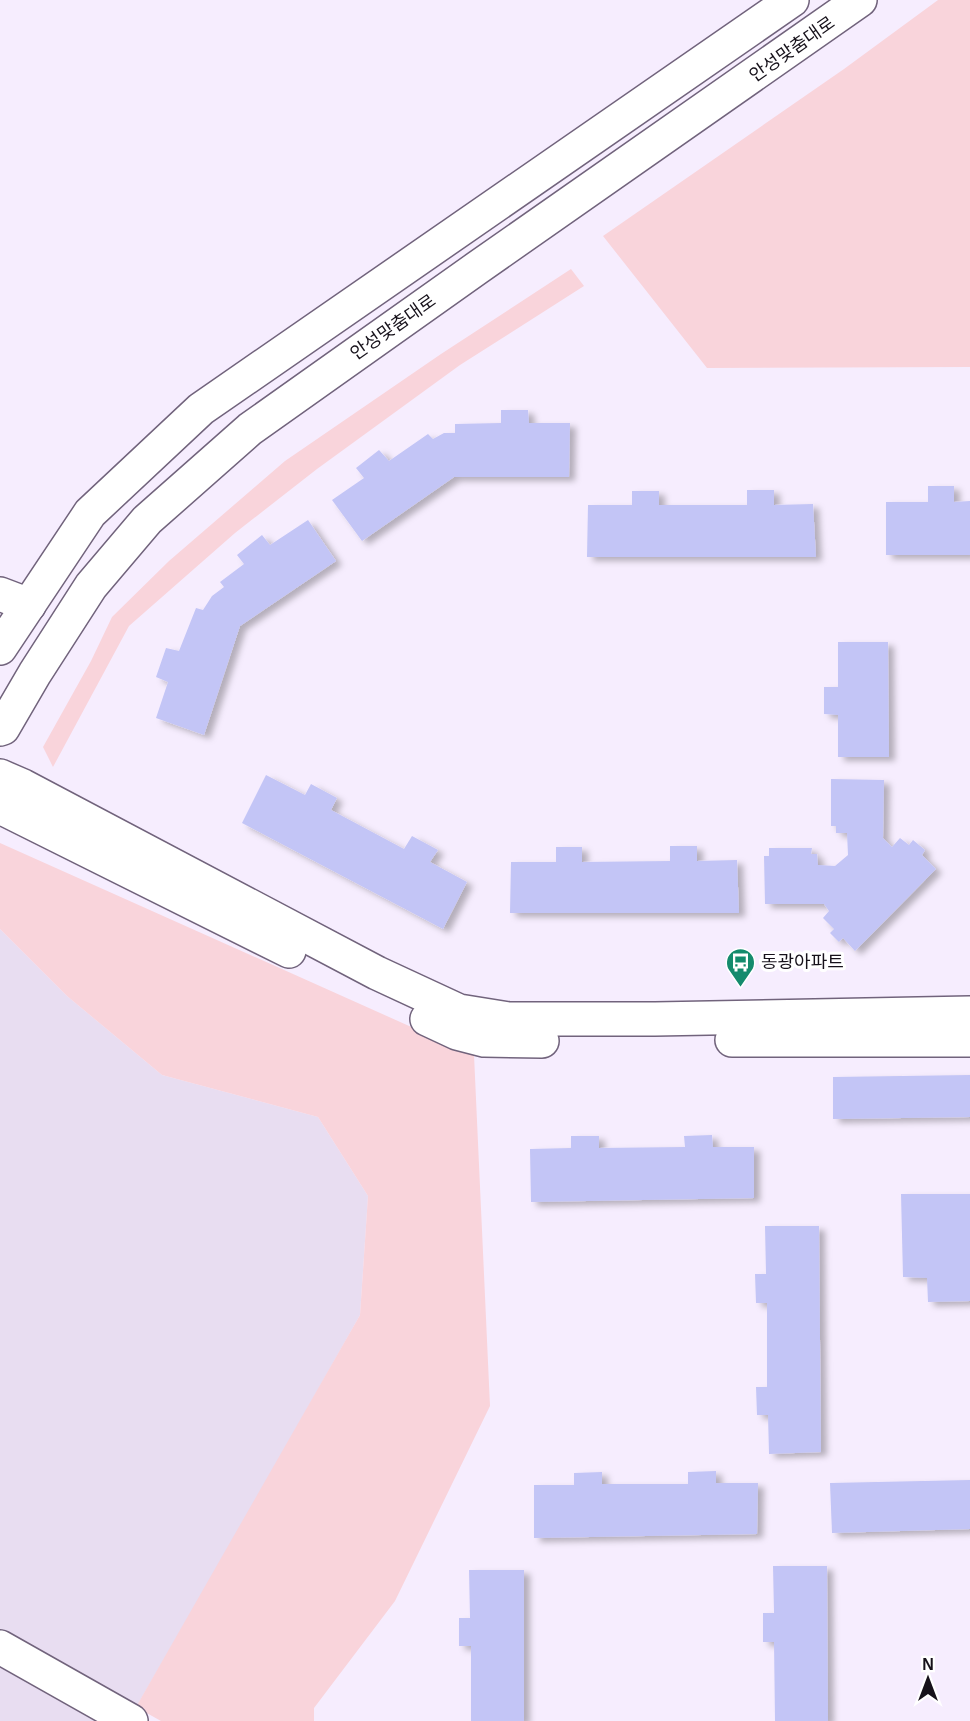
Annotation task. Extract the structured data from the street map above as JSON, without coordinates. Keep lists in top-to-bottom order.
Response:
{
  "streets": {
    "street": ["안성맞춤대로"]
  },
  "places": {
    "bus stop": ["동광아파트"]
  },
  "north": "top"
}
